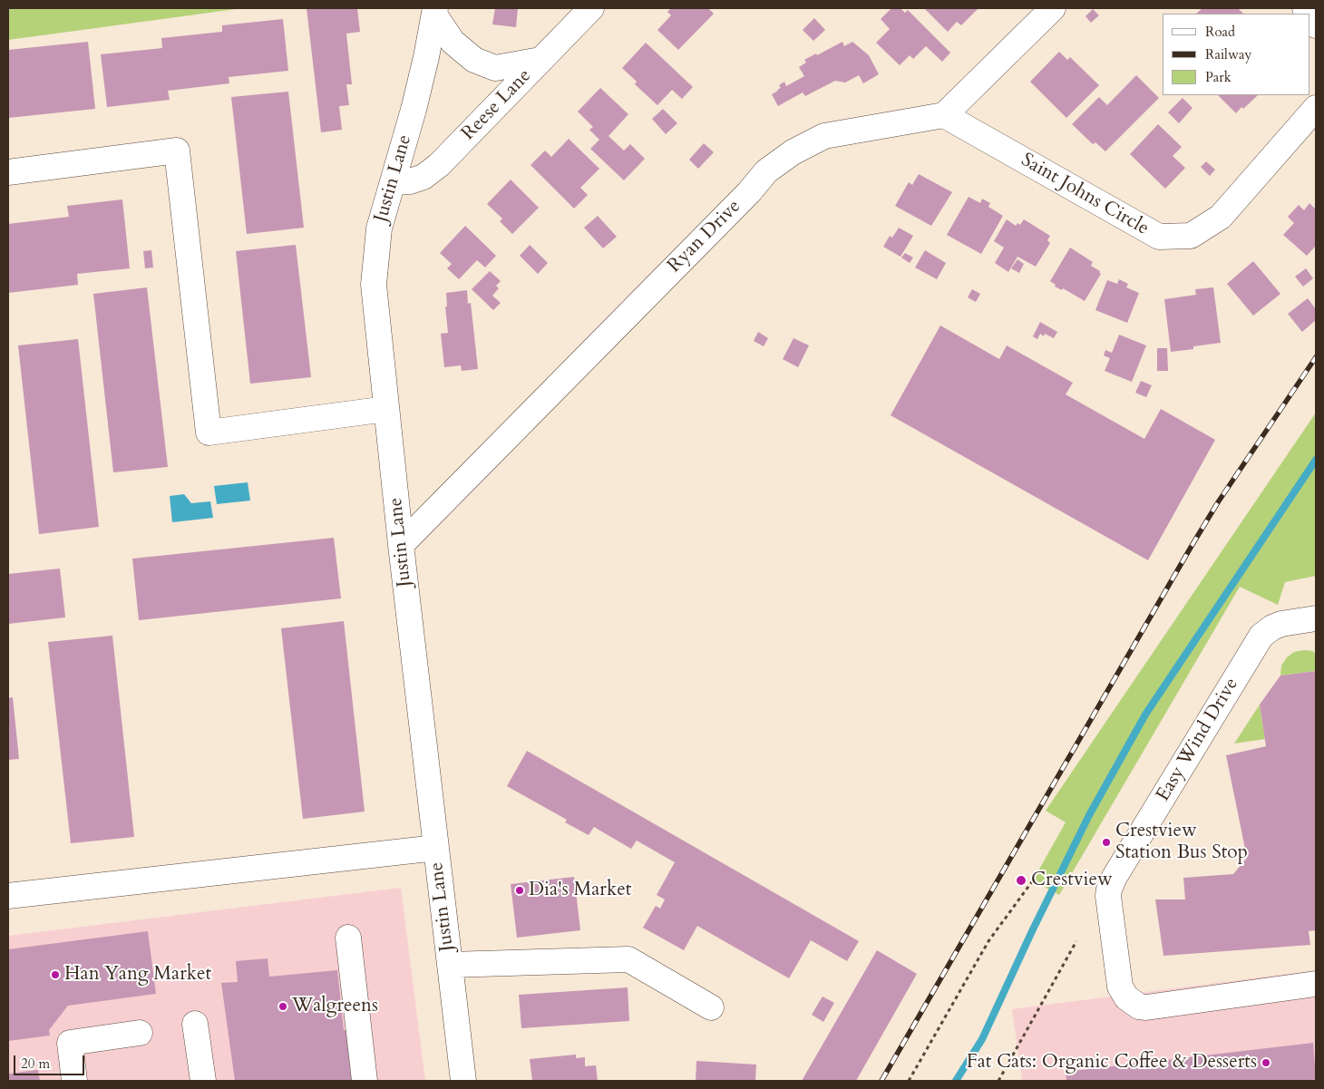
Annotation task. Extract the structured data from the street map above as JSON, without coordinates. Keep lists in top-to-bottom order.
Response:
{
  "streets": {
    "street": [
      "Reese Lane",
      "Justin Lane",
      "Saint Johns Circle",
      "Ryan Drive",
      "Easy Wind Drive"
    ]
  },
  "crossings": [
    ["Reese Lane", "Justin Lane"],
    ["Justin Lane", "Ryan Drive"],
    ["Saint Johns Circle", "Ryan Drive"]
  ],
  "places": [
    "Crestview Station Bus Stop",
    "Crestview",
    "Dia's Market",
    "Han Yang Market",
    "Walgreens",
    "Fat Cats: Organic Coffee & Desserts"
  ],
  "legend": ["Road", "Railway", "Park"],
  "scale_bar": "20 m"
}
